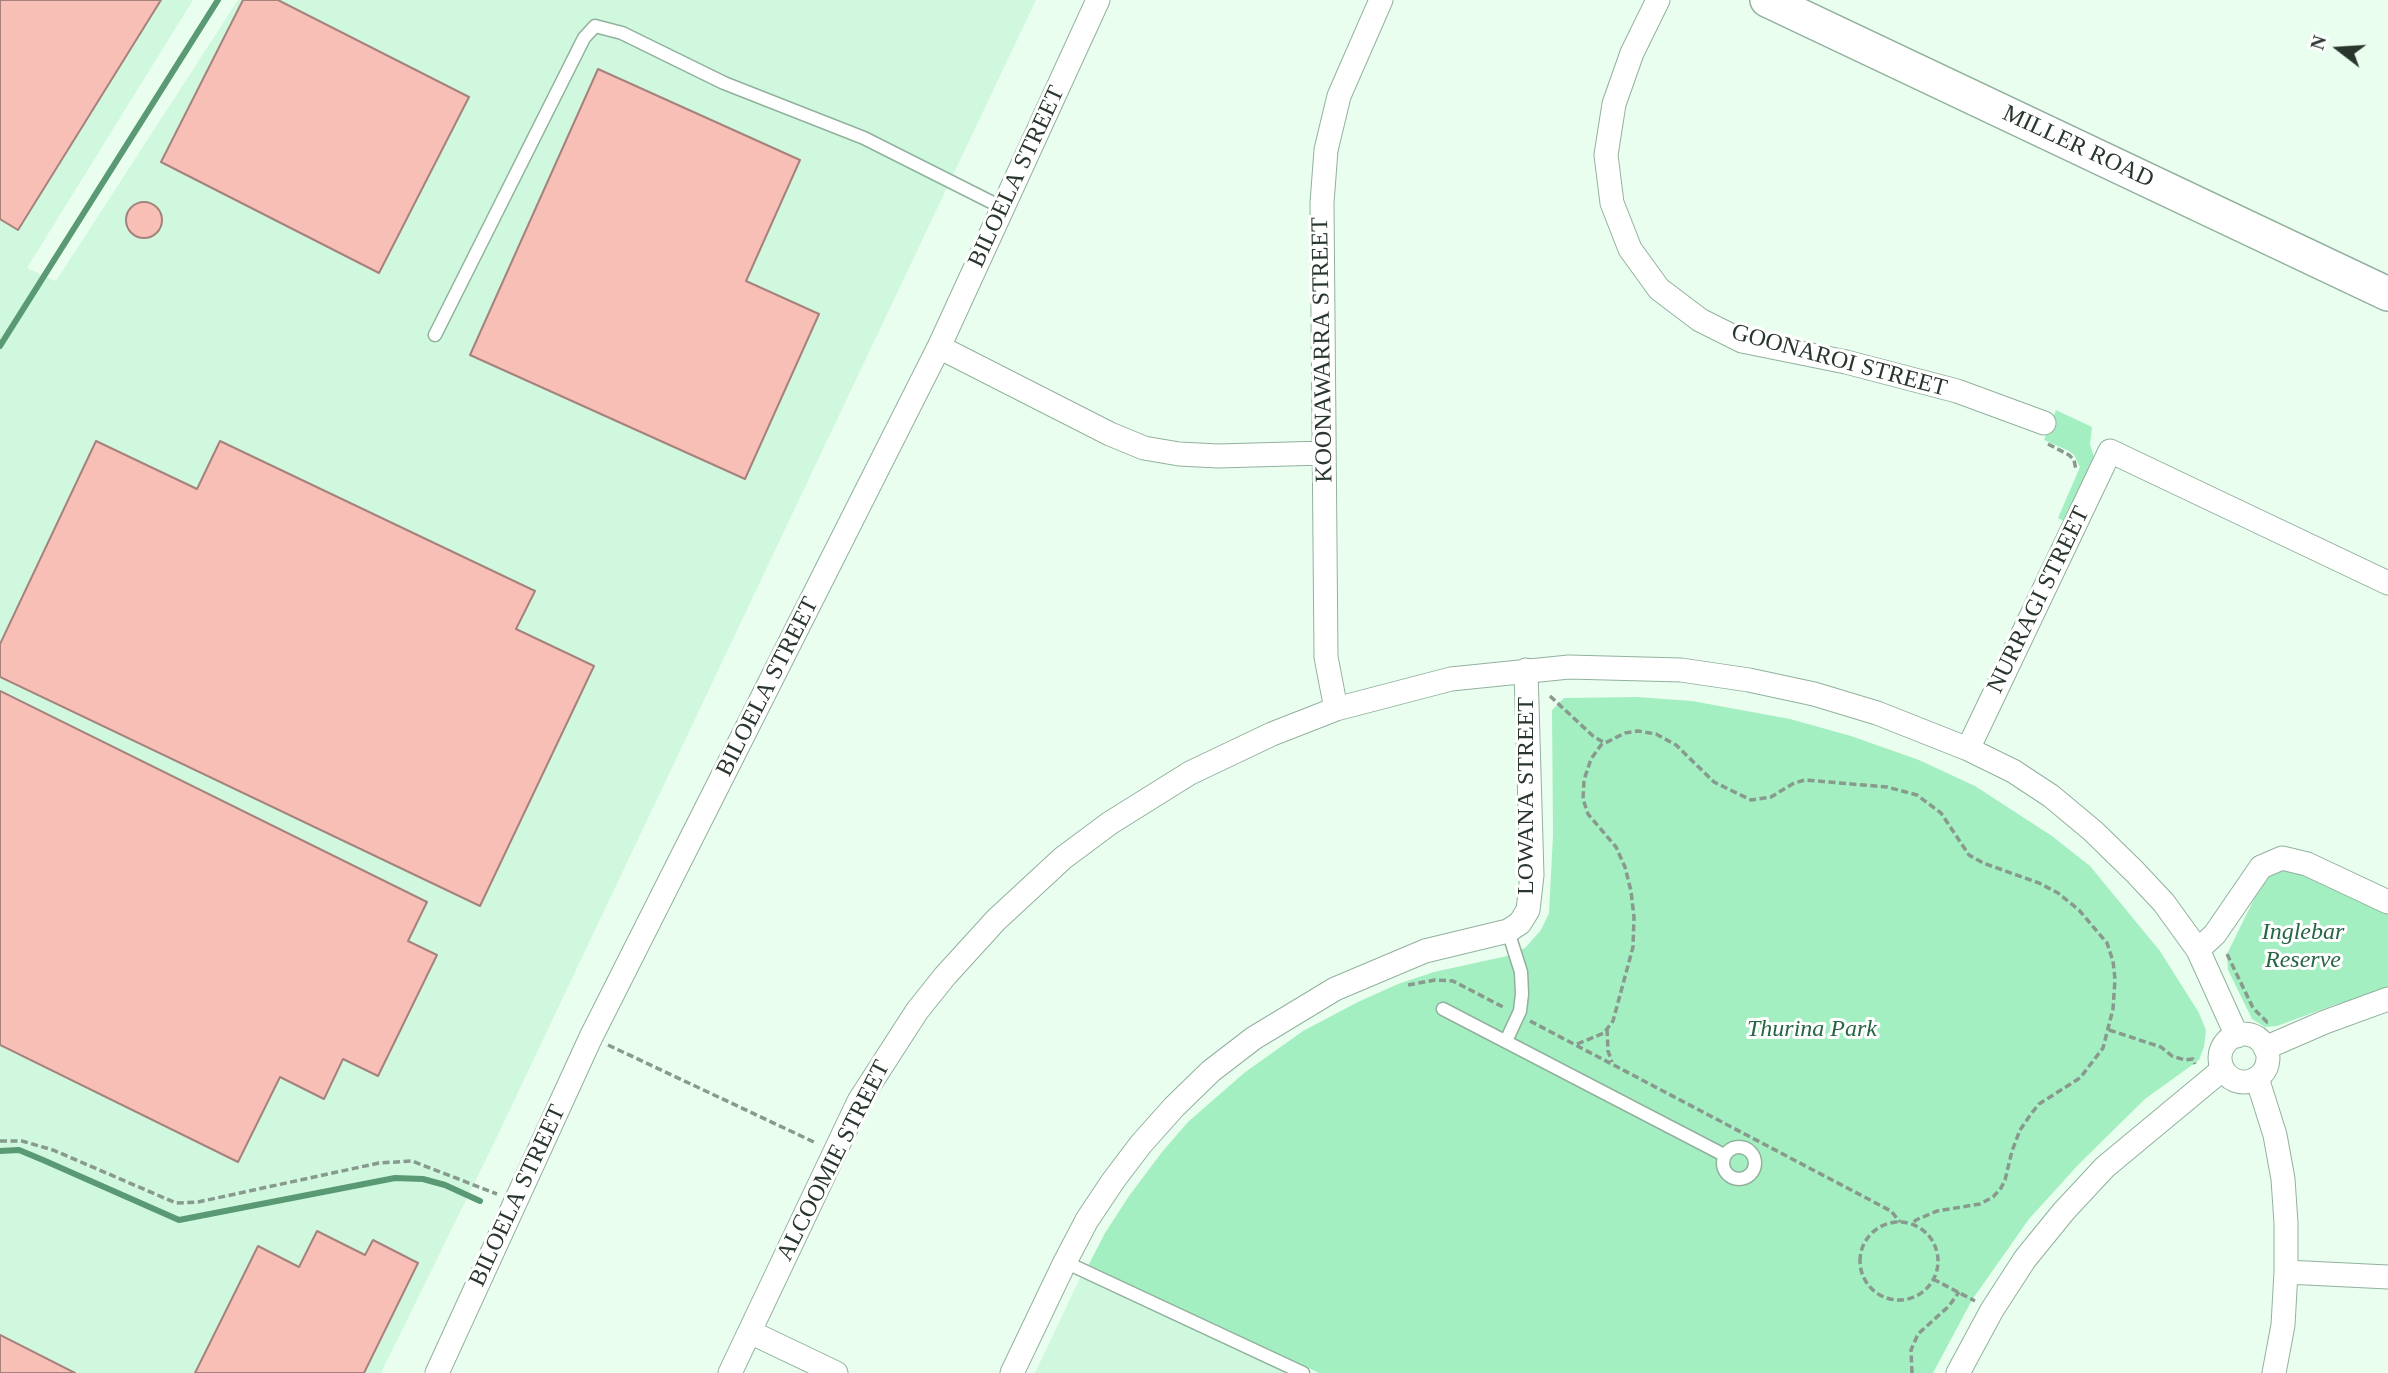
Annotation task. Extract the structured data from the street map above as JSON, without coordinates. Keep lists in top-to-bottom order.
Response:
{
  "streets": {
    "main road": ["MILLER ROAD"],
    "street": [
      "BILOELA STREET",
      "KOONAWARRA STREET",
      "GOONAROI STREET",
      "NURRAGI STREET",
      "LOWANA STREET",
      "ALCOOMIE STREET"
    ]
  },
  "crossings": [
    ["KOONAWARRA STREET", "ALCOOMIE STREET"],
    ["NURRAGI STREET", "ALCOOMIE STREET"],
    ["LOWANA STREET", "ALCOOMIE STREET"]
  ],
  "parks": ["Inglebar Reserve", "Thurina Park"],
  "north": "left"
}
